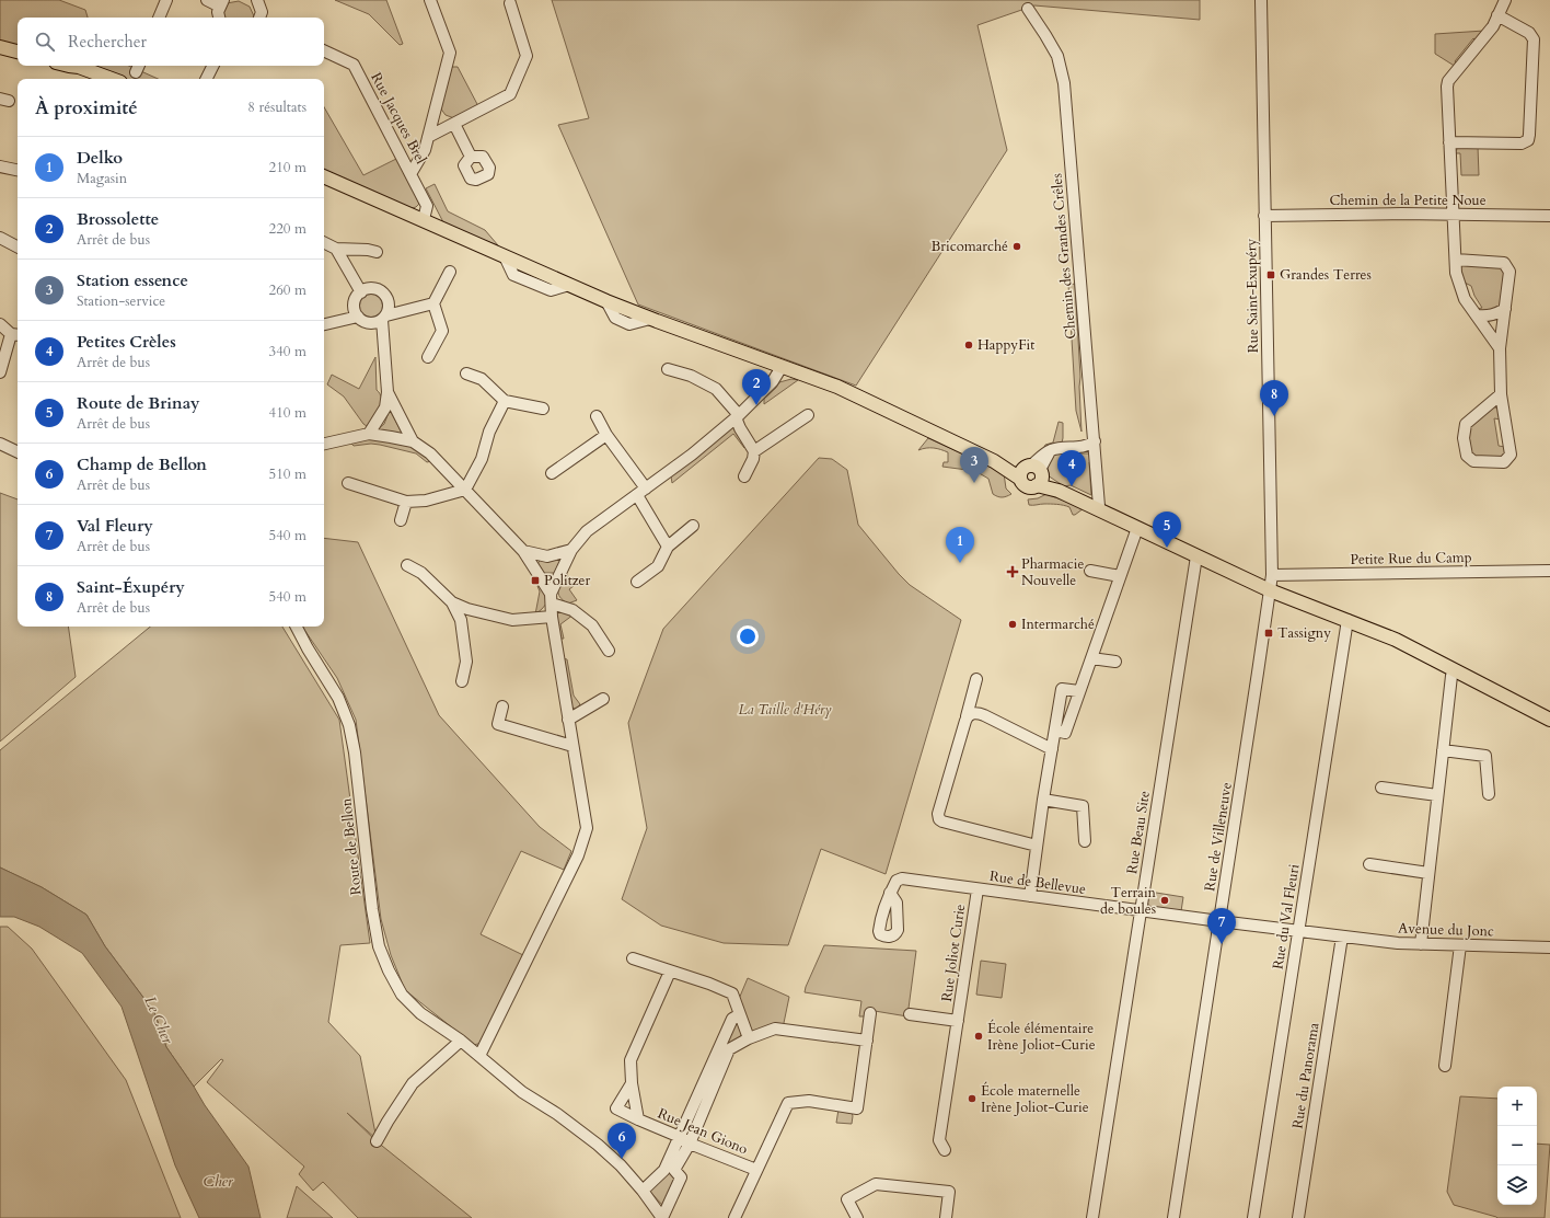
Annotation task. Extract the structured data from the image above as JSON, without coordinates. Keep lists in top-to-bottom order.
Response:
{
  "streets": {
    "street": [
      "Rue Jacques Brel",
      "Chemin de la Petite Noue",
      "Chemin des Grandes Crêles",
      "Rue Saint-Exupéry",
      "Petite Rue du Camp",
      "Rue Beau Site",
      "Rue de Villeneuve",
      "Route de Bellon",
      "Rue de Bellevue",
      "Rue du Val Fleuri",
      "Avenue du Jonc",
      "Rue Joliot Curie",
      "Rue du Panorama",
      "Rue Jean Giono"
    ]
  },
  "crossings": [
    ["Chemin de la Petite Noue", "Rue Saint-Exupéry"],
    ["Rue Saint-Exupéry", "Petite Rue du Camp"],
    ["Rue Saint-Exupéry", "Rue de Villeneuve"],
    ["Rue Beau Site", "Rue de Bellevue"],
    ["Rue de Villeneuve", "Rue de Bellevue"],
    ["Rue de Bellevue", "Rue du Val Fleuri"],
    ["Rue de Bellevue", "Avenue du Jonc"],
    ["Rue de Bellevue", "Rue Joliot Curie"],
    ["Rue de Bellevue", "Rue du Panorama"],
    ["Avenue du Jonc", "Rue du Panorama"]
  ],
  "water": ["Le Cher", "Cher"],
  "parks": ["La Taille d'Héry"],
  "places": {
    "other": [
      "Bricomarché",
      "HappyFit",
      "Intermarché",
      "Terrain de boules",
      "École élémentaire Irène Joliot-Curie",
      "École maternelle Irène Joliot-Curie"
    ],
    "transit": ["Grandes Terres", "Politzer", "Tassigny"],
    "health": ["Pharmacie Nouvelle"]
  },
  "page": {
    "search": "Rechercher",
    "heading": ["À proximité", "8 résultats"],
    "list": [
      {
        "mark": "1",
        "name": "Delko",
        "note": "Magasin",
        "value": "210 m"
      },
      {
        "mark": "2",
        "name": "Brossolette",
        "note": "Arrêt de bus",
        "value": "220 m"
      },
      {
        "mark": "3",
        "name": "Station essence",
        "note": "Station-service",
        "value": "260 m"
      },
      {
        "mark": "4",
        "name": "Petites Crèles",
        "note": "Arrêt de bus",
        "value": "340 m"
      },
      {
        "mark": "5",
        "name": "Route de Brinay",
        "note": "Arrêt de bus",
        "value": "410 m"
      },
      {
        "mark": "6",
        "name": "Champ de Bellon",
        "note": "Arrêt de bus",
        "value": "510 m"
      },
      {
        "mark": "7",
        "name": "Val Fleury",
        "note": "Arrêt de bus",
        "value": "540 m"
      },
      {
        "mark": "8",
        "name": "Saint-Éxupéry",
        "note": "Arrêt de bus",
        "value": "540 m"
      }
    ],
    "pins": [
      "2",
      "8",
      "3",
      "4",
      "5",
      "1",
      "7",
      "6"
    ],
    "map_buttons": ["+", "−"]
  }
}
